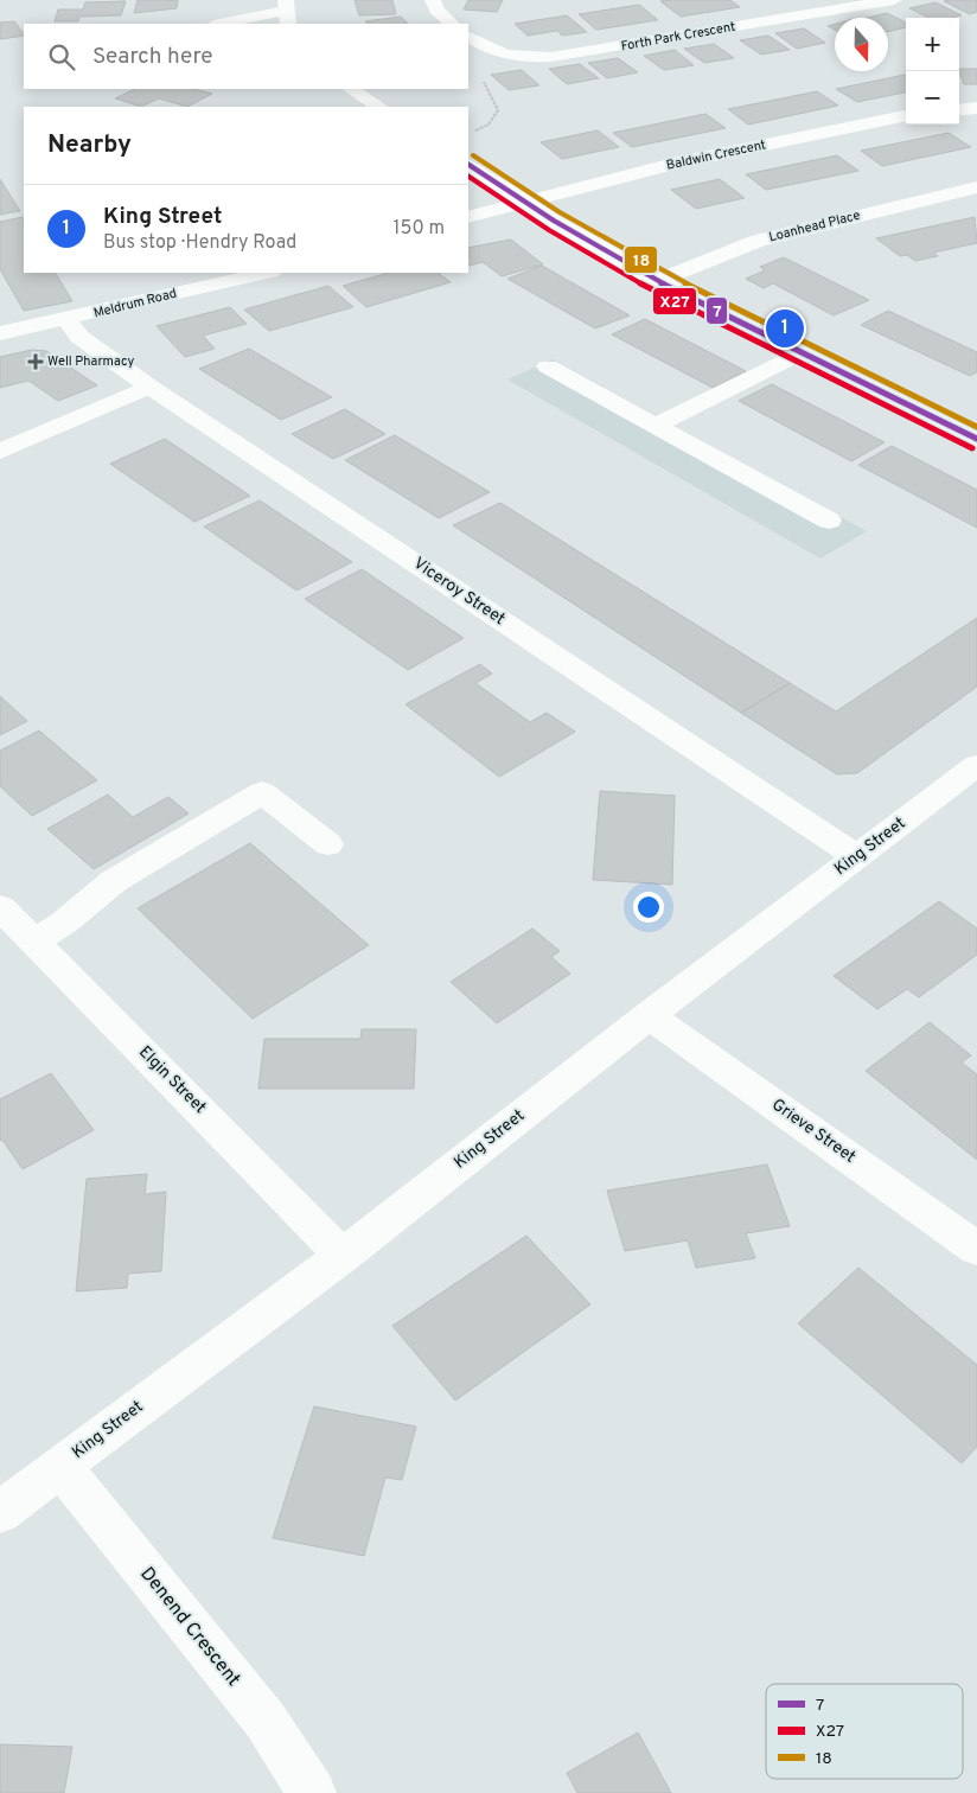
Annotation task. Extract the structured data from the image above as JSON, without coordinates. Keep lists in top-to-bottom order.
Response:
{
  "streets": {
    "street": [
      "Forth Park Crescent",
      "Baldwin Crescent",
      "Loanhead Place",
      "Meldrum Road",
      "Viceroy Street",
      "King Street",
      "Elgin Street",
      "Grieve Street",
      "Denend Crescent"
    ]
  },
  "crossings": [
    ["Meldrum Road", "Viceroy Street"],
    ["Viceroy Street", "King Street"],
    ["King Street", "Elgin Street"],
    ["King Street", "Grieve Street"],
    ["King Street", "Denend Crescent"]
  ],
  "places": {
    "health": ["Well Pharmacy"]
  },
  "lines": ["transit line 18", "transit line 7", "transit line X27"],
  "legend": ["7", "X27", "18"],
  "north": "bottom",
  "page": {
    "map_buttons": ["+", "−"],
    "search": "Search here",
    "heading": "Nearby",
    "list": [
      {
        "mark": "1",
        "name": "King Street",
        "note": "Bus stop · Hendry Road",
        "value": "150 m"
      }
    ],
    "pins": "1"
  }
}
